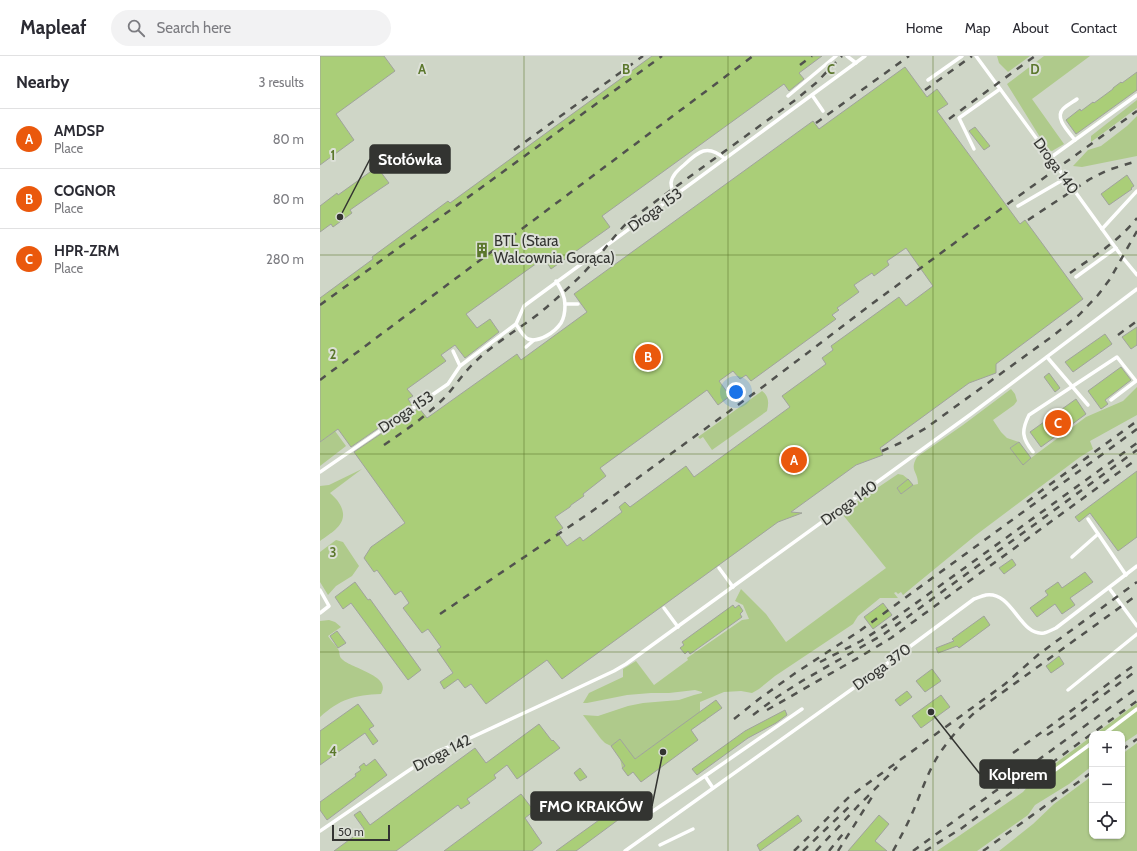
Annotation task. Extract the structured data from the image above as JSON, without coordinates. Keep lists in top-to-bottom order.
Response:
{
  "streets": {
    "lane": [
      "Droga 140",
      "Droga 153",
      "Droga 370",
      "Droga 142"
    ]
  },
  "crossings": [
    ["Droga 140", "Droga 142"]
  ],
  "places": {
    "other": ["Stołówka", "Kolprem", "FMO KRAKÓW"],
    "building": ["BTL (Stara Walcownia Gorąca)"]
  },
  "scale_bar": "50 m",
  "page": {
    "header": "Mapleaf",
    "search": "Search here",
    "nav": [
      "Home",
      "Map",
      "About",
      "Contact"
    ],
    "heading": ["Nearby", "3 results"],
    "list": [
      {
        "mark": "A",
        "name": "AMDSP",
        "note": "Place",
        "value": "80 m"
      },
      {
        "mark": "B",
        "name": "COGNOR",
        "note": "Place",
        "value": "80 m"
      },
      {
        "mark": "C",
        "name": "HPR-ZRM",
        "note": "Place",
        "value": "280 m"
      }
    ],
    "pins": ["B", "C", "A"],
    "map_buttons": ["+", "−"],
    "scale": "50 m"
  },
  "grid": {
    "columns": [
      "A",
      "B",
      "C",
      "D"
    ],
    "rows": [
      "1",
      "2",
      "3",
      "4"
    ]
  }
}
